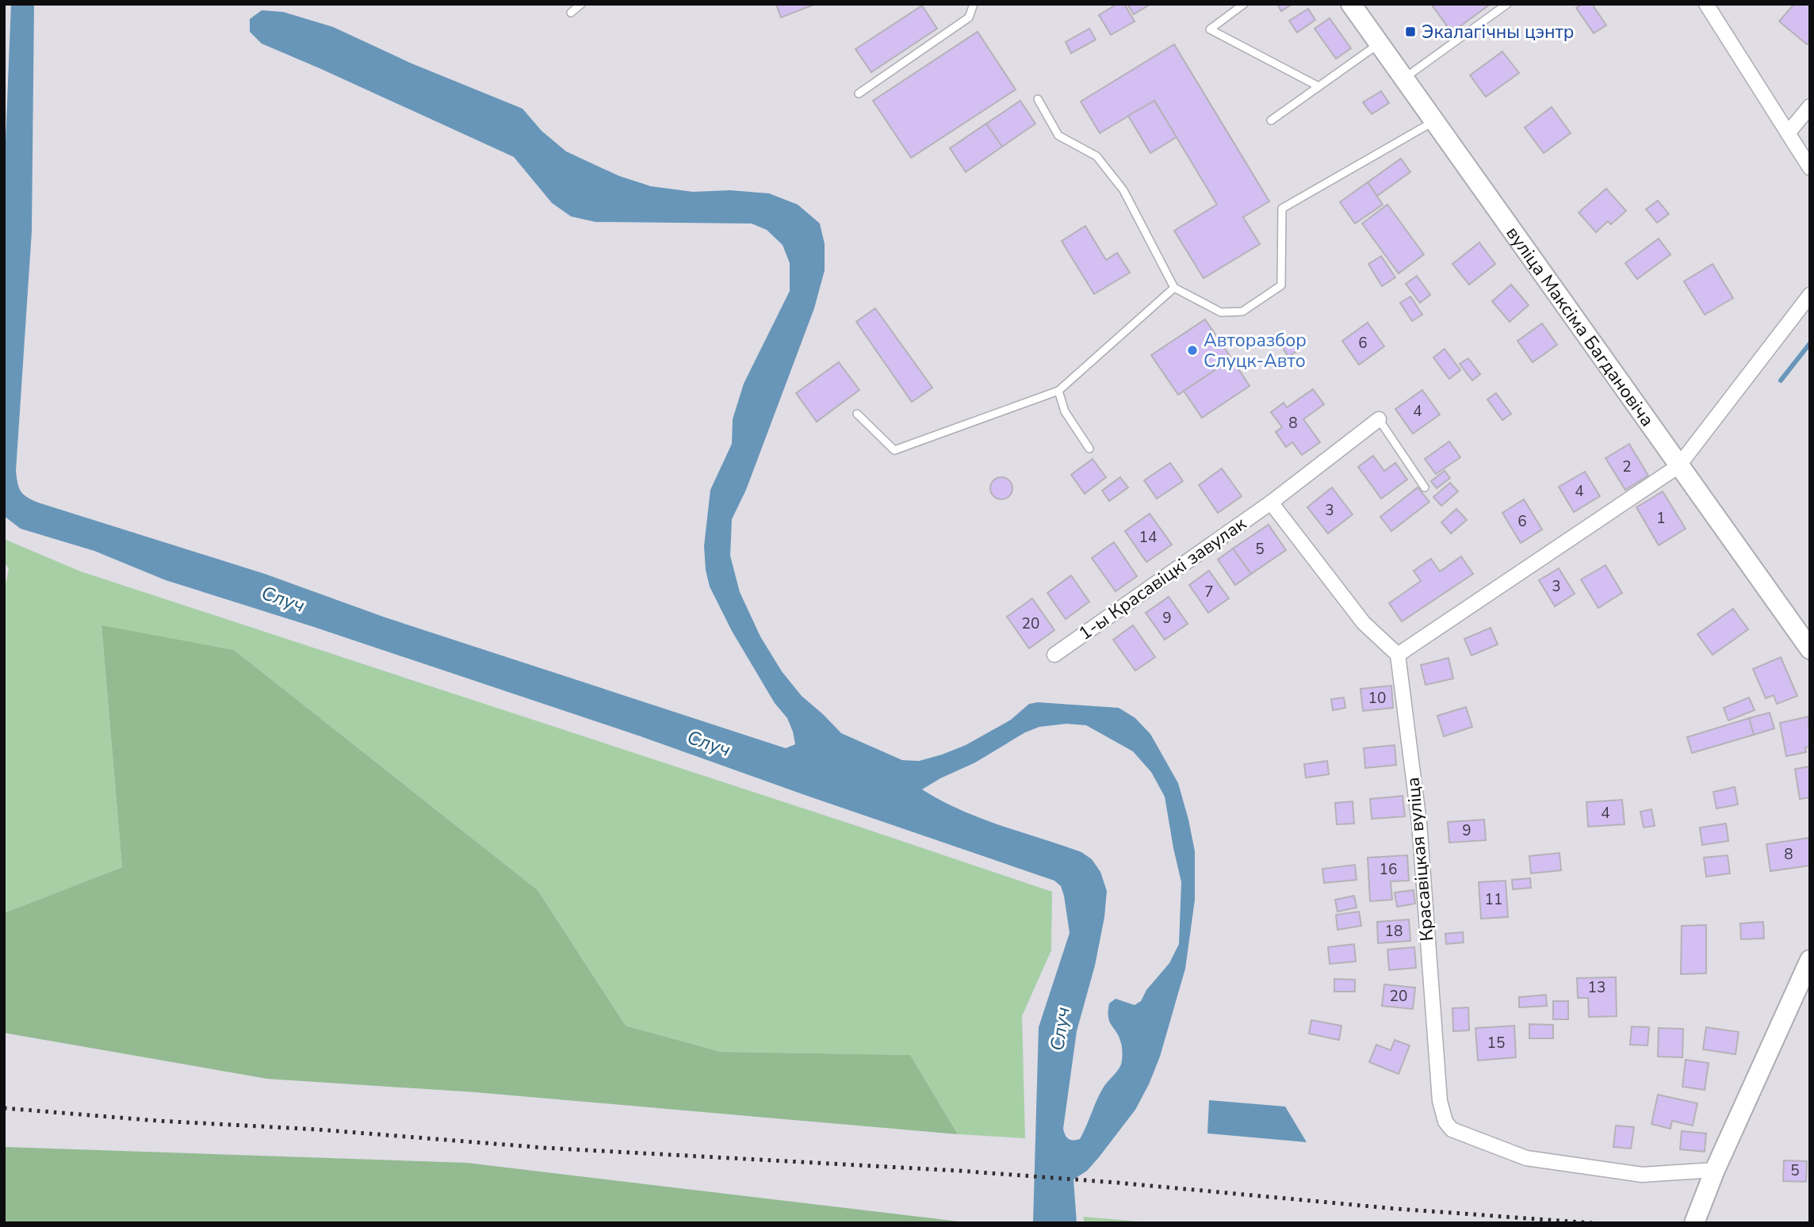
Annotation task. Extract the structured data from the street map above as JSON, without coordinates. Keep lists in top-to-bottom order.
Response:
{
  "streets": {
    "main road": ["вуліца Максіма Багдановіча"],
    "street": ["1-ы Красавіцкі завулак", "Красавіцкая вуліца"]
  },
  "water": ["Случ"],
  "places": {
    "transit": ["Экалагічны цэнтр"],
    "other": ["Авторазбор Слуцк-Авто"]
  },
  "house_numbers": [
    "6",
    "4",
    "8",
    "2",
    "4",
    "3",
    "1",
    "6",
    "14",
    "5",
    "3",
    "7",
    "9",
    "20",
    "10",
    "4",
    "9",
    "8",
    "16",
    "11",
    "18",
    "13",
    "20",
    "15",
    "5"
  ]
}
